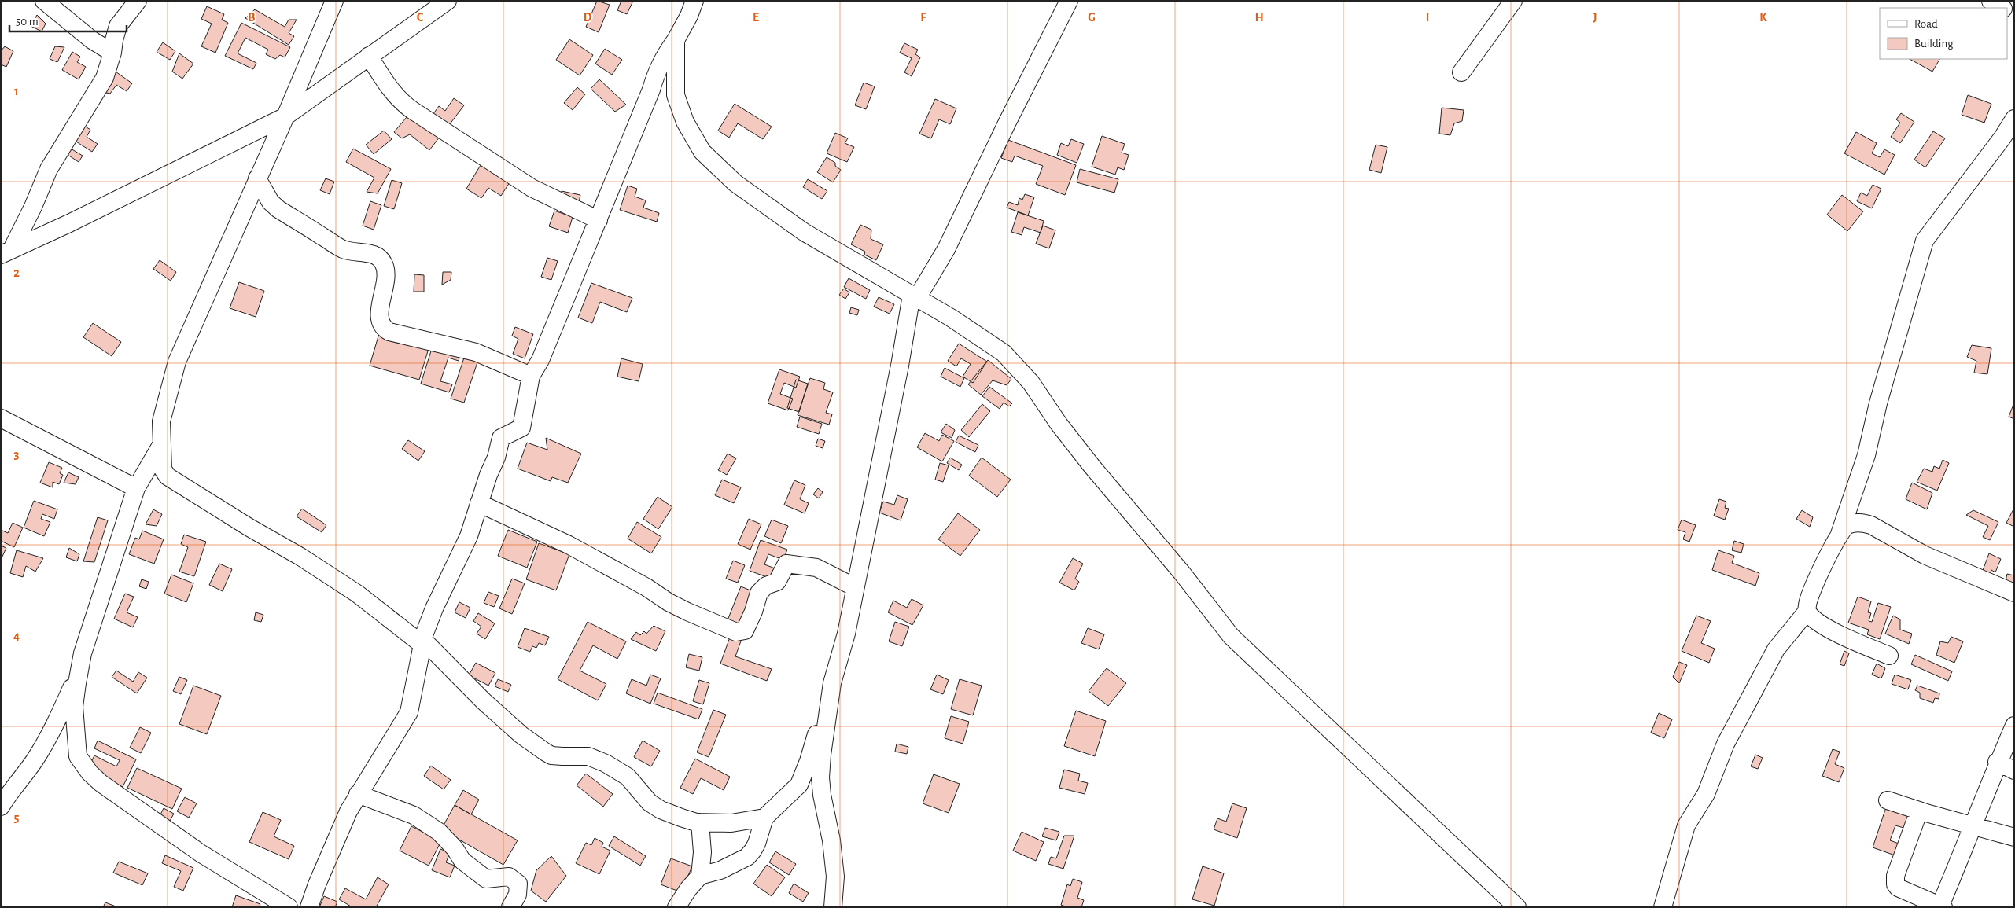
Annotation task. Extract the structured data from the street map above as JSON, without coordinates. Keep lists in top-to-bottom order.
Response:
{
  "legend": ["Road", "Building"],
  "scale_bar": "50 m",
  "grid": {
    "columns": [
      "B",
      "C",
      "D",
      "E",
      "F",
      "G",
      "H",
      "I",
      "J",
      "K"
    ],
    "rows": [
      "1",
      "2",
      "3",
      "4",
      "5"
    ]
  }
}
